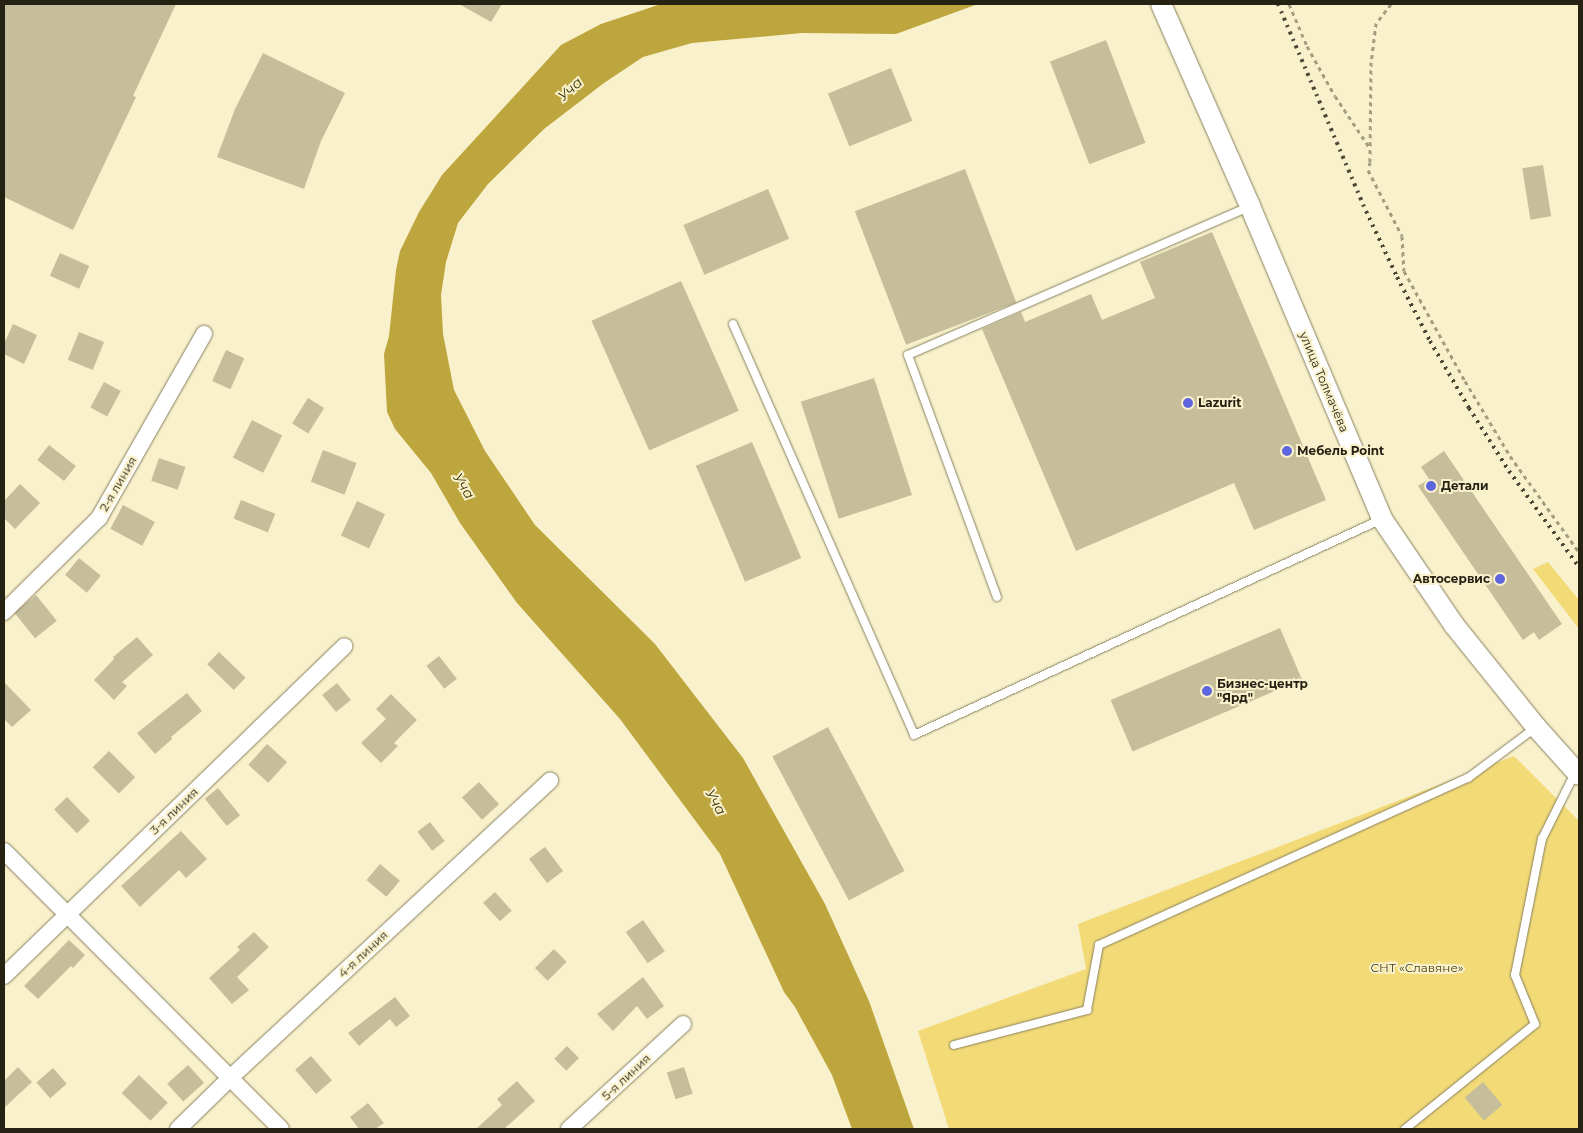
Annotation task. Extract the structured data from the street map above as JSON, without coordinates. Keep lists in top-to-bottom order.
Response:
{
  "streets": {
    "street": [
      "улица Толмачёва",
      "2-я линия",
      "3-я линия",
      "4-я линия",
      "5-я линия"
    ]
  },
  "water": ["Уча"],
  "parks": ["СНТ «Славяне»"],
  "places": [
    "Lazurit",
    "Мебель Point",
    "Детали",
    "Автосервис",
    "Бизнес-центр \"Ярд\""
  ]
}
